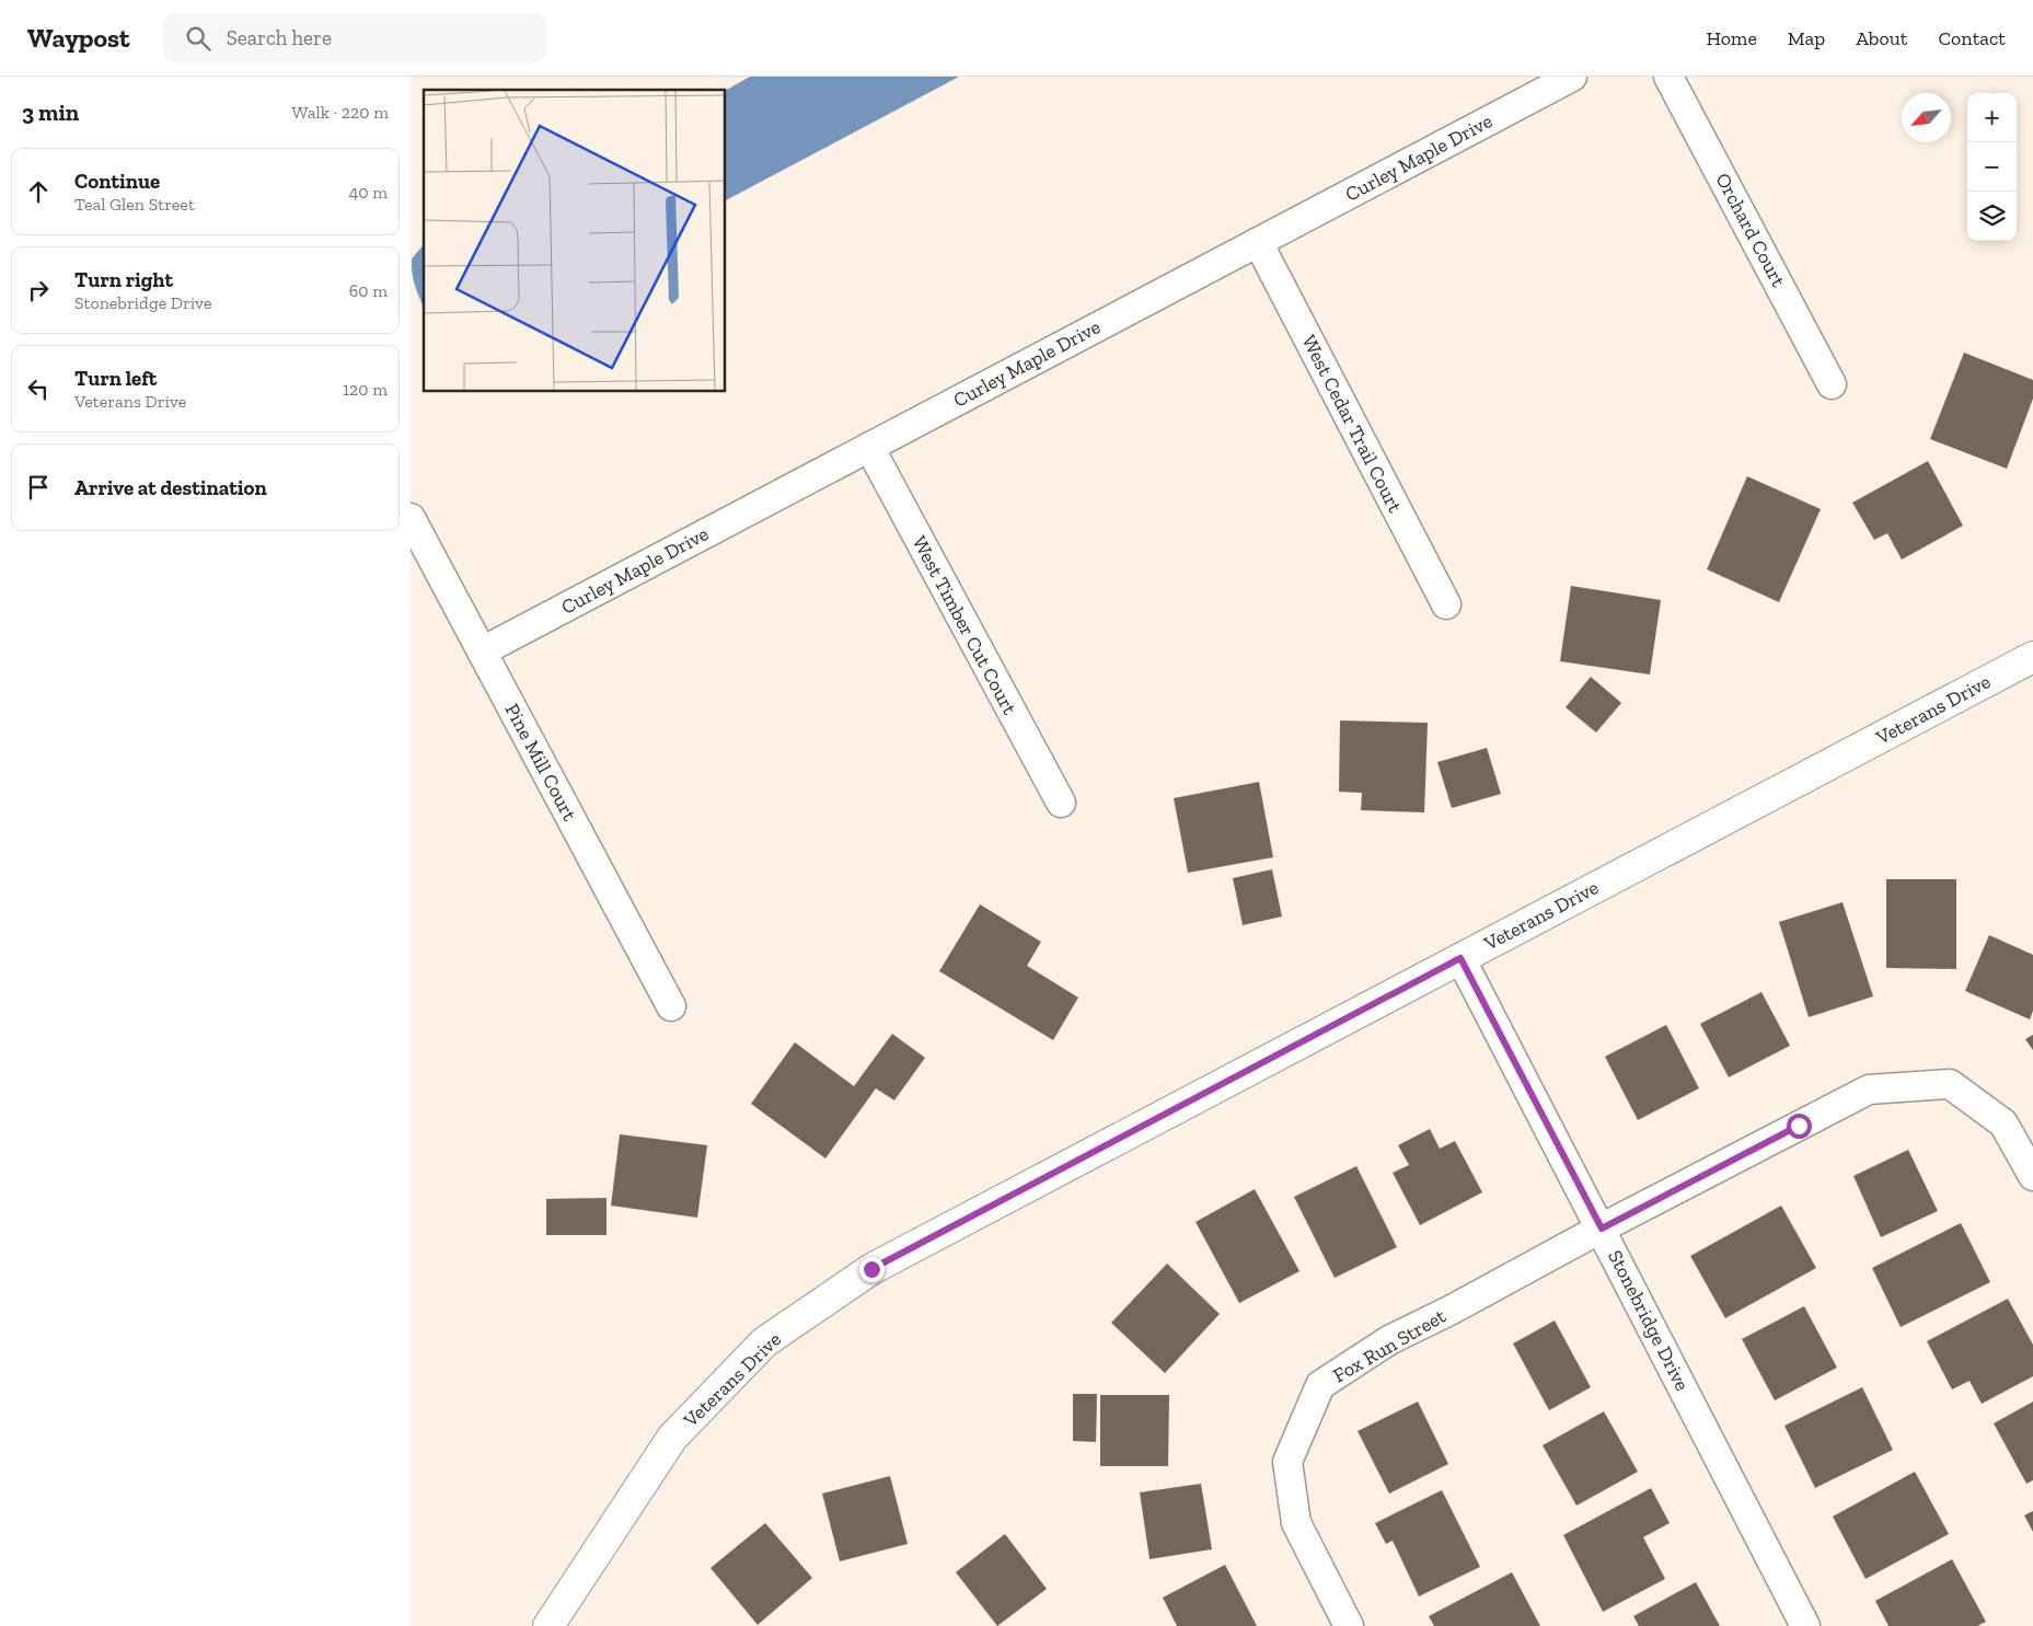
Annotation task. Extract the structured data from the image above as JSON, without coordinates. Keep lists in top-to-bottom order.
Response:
{
  "streets": {
    "street": [
      "Curley Maple Drive",
      "Orchard Court",
      "West Cedar Trail Court",
      "West Timber Cut Court",
      "Veterans Drive",
      "Pine Mill Court",
      "Stonebridge Drive",
      "Fox Run Street"
    ]
  },
  "crossings": [
    ["Curley Maple Drive", "West Cedar Trail Court"],
    ["Curley Maple Drive", "West Timber Cut Court"],
    ["Curley Maple Drive", "Pine Mill Court"],
    ["Veterans Drive", "Stonebridge Drive"],
    ["Stonebridge Drive", "Fox Run Street"]
  ],
  "north": "bottom left",
  "page": {
    "header": "Waypost",
    "search": "Search here",
    "nav": [
      "Home",
      "Map",
      "About",
      "Contact"
    ],
    "heading": ["3 min", "Walk · 220 m"],
    "map_buttons": ["+", "−"],
    "list": [
      ["Continue", "Teal Glen Street", "40 m"],
      ["Turn right", "Stonebridge Drive", "60 m"],
      ["Turn left", "Veterans Drive", "120 m"],
      "Arrive at destination"
    ]
  }
}
